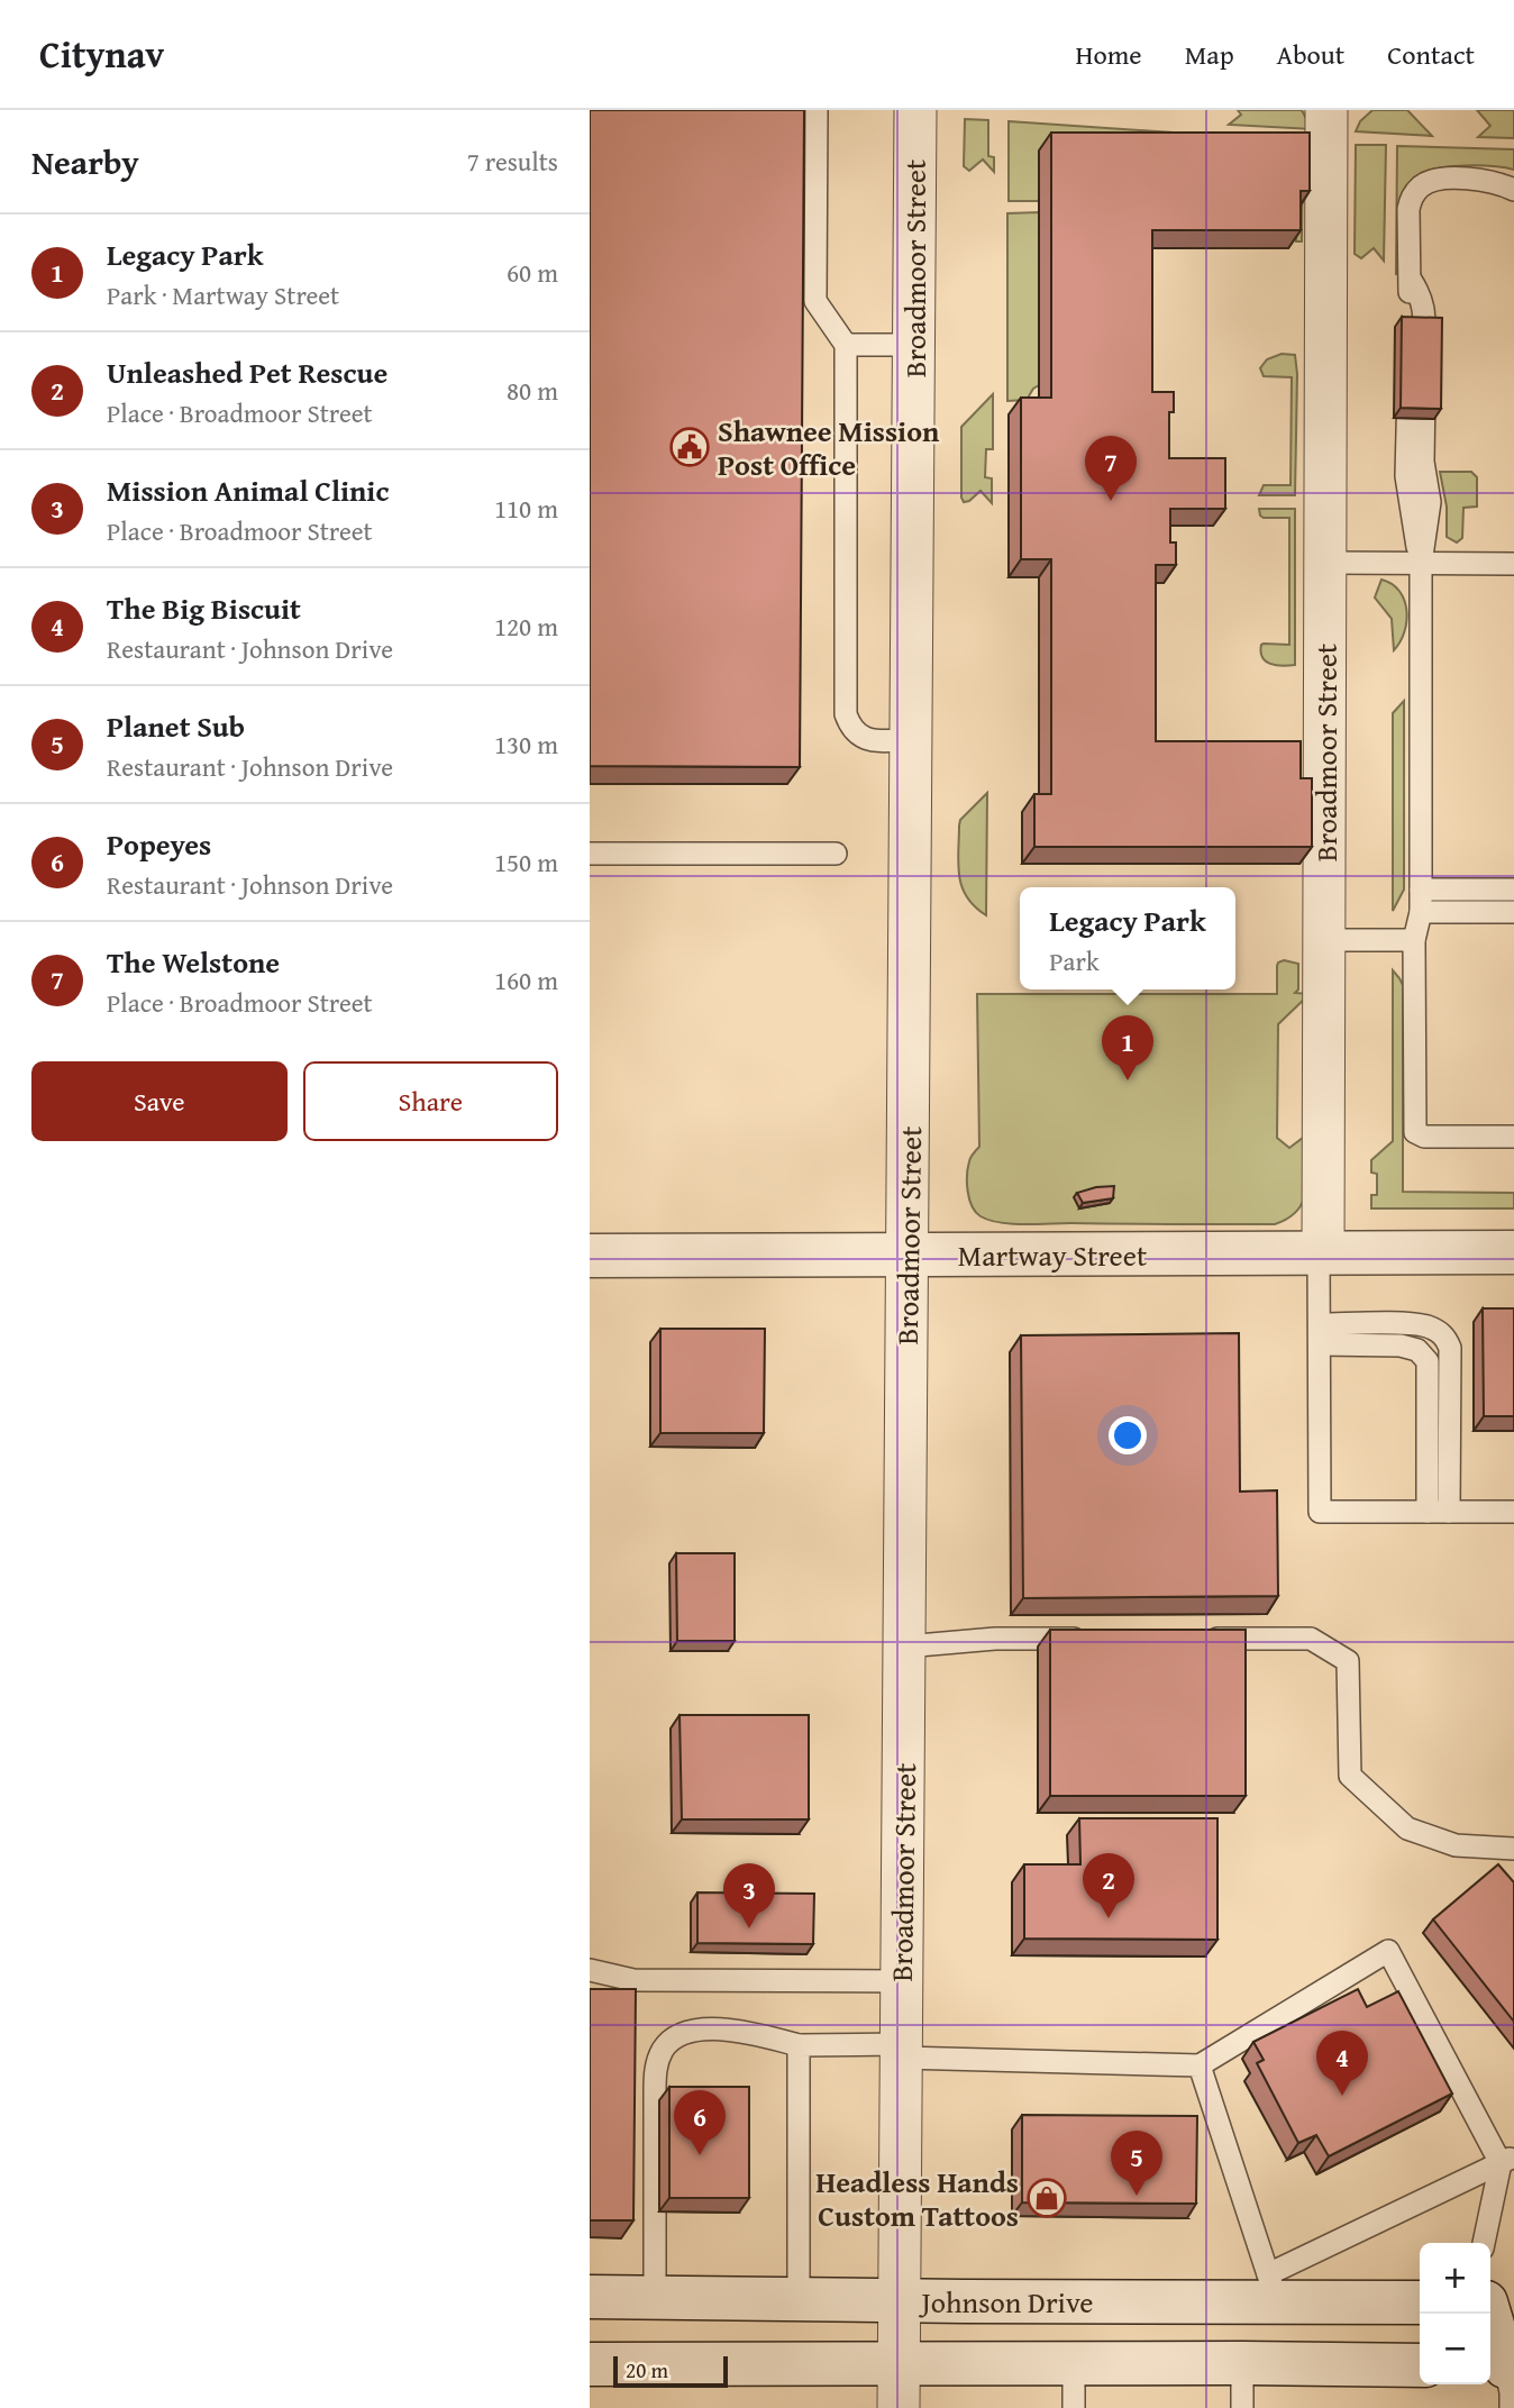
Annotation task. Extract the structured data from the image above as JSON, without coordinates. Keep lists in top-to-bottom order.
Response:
{
  "streets": {
    "main road": ["Martway Street", "Johnson Drive"],
    "street": ["Broadmoor Street"]
  },
  "crossings": [
    ["Broadmoor Street", "Martway Street"],
    ["Broadmoor Street", "Johnson Drive"]
  ],
  "places": {
    "public building": ["Shawnee Mission Post Office"],
    "shop": ["Headless Hands Custom Tattoos"]
  },
  "scale_bar": "20 m",
  "page": {
    "header": "Citynav",
    "nav": [
      "Home",
      "Map",
      "About",
      "Contact"
    ],
    "heading": ["Nearby", "7 results"],
    "list": [
      {
        "mark": "1",
        "name": "Legacy Park",
        "note": "Park · Martway Street",
        "value": "60 m"
      },
      {
        "mark": "2",
        "name": "Unleashed Pet Rescue",
        "note": "Place · Broadmoor Street",
        "value": "80 m"
      },
      {
        "mark": "3",
        "name": "Mission Animal Clinic",
        "note": "Place · Broadmoor Street",
        "value": "110 m"
      },
      {
        "mark": "4",
        "name": "The Big Biscuit",
        "note": "Restaurant · Johnson Drive",
        "value": "120 m"
      },
      {
        "mark": "5",
        "name": "Planet Sub",
        "note": "Restaurant · Johnson Drive",
        "value": "130 m"
      },
      {
        "mark": "6",
        "name": "Popeyes",
        "note": "Restaurant · Johnson Drive",
        "value": "150 m"
      },
      {
        "mark": "7",
        "name": "The Welstone",
        "note": "Place · Broadmoor Street",
        "value": "160 m"
      }
    ],
    "pins": [
      "7",
      "1",
      "2",
      "3",
      "4",
      "6",
      "5"
    ],
    "popup": ["Legacy Park", "Park"],
    "buttons": ["Save", "Share"],
    "map_buttons": ["+", "−"],
    "scale": "20 m"
  }
}
